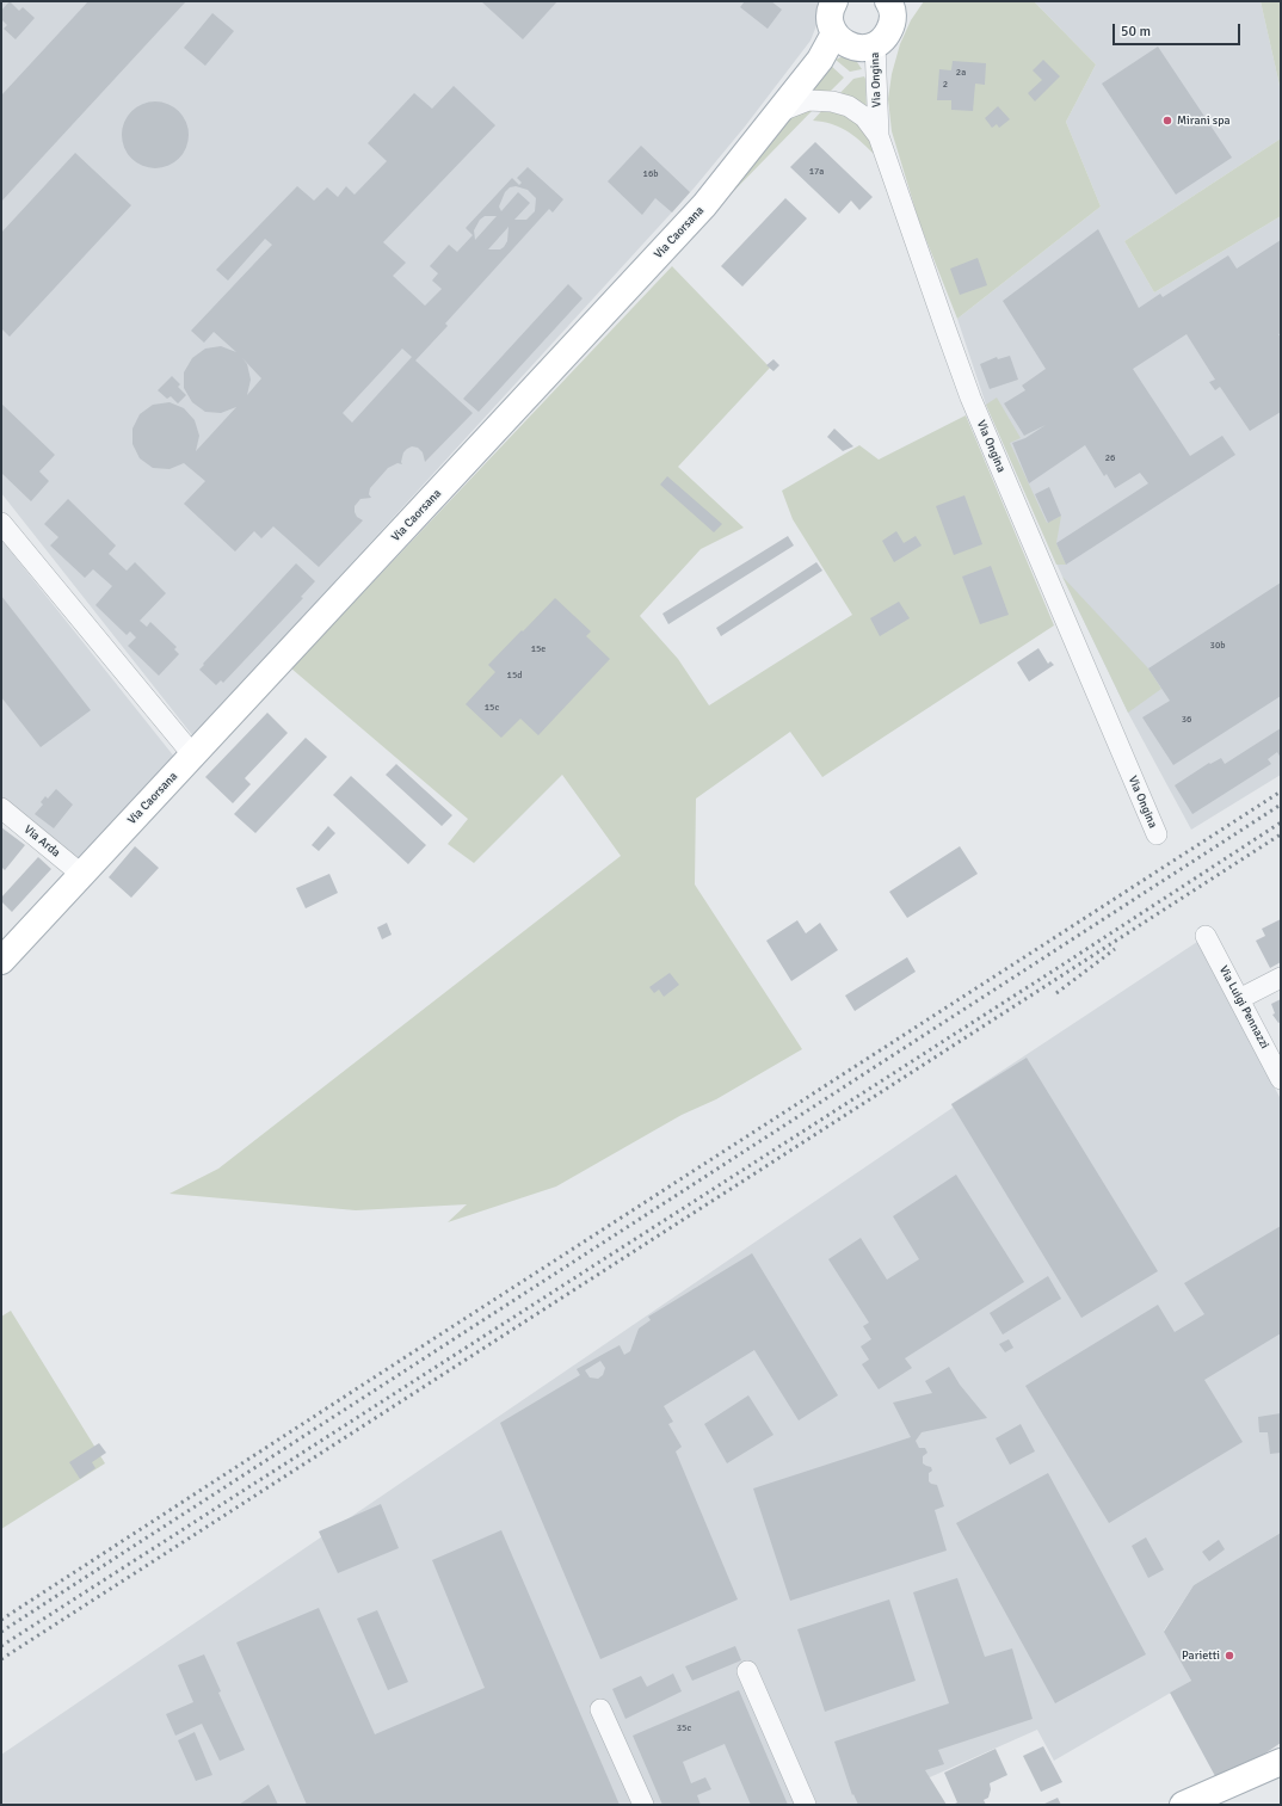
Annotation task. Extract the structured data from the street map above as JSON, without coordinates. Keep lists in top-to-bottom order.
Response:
{
  "streets": {
    "main road": ["Via Caorsana"],
    "street": ["Via Ongina", "Via Arda", "Via Luigi Pennazzi"]
  },
  "crossings": [
    ["Via Caorsana", "Via Arda"]
  ],
  "places": ["Mirani spa", "Parietti"],
  "house_numbers": [
    "2a",
    "2",
    "17a",
    "16b",
    "26",
    "30b",
    "15e",
    "15d",
    "15c",
    "36",
    "35c"
  ],
  "scale_bar": "50 m"
}
